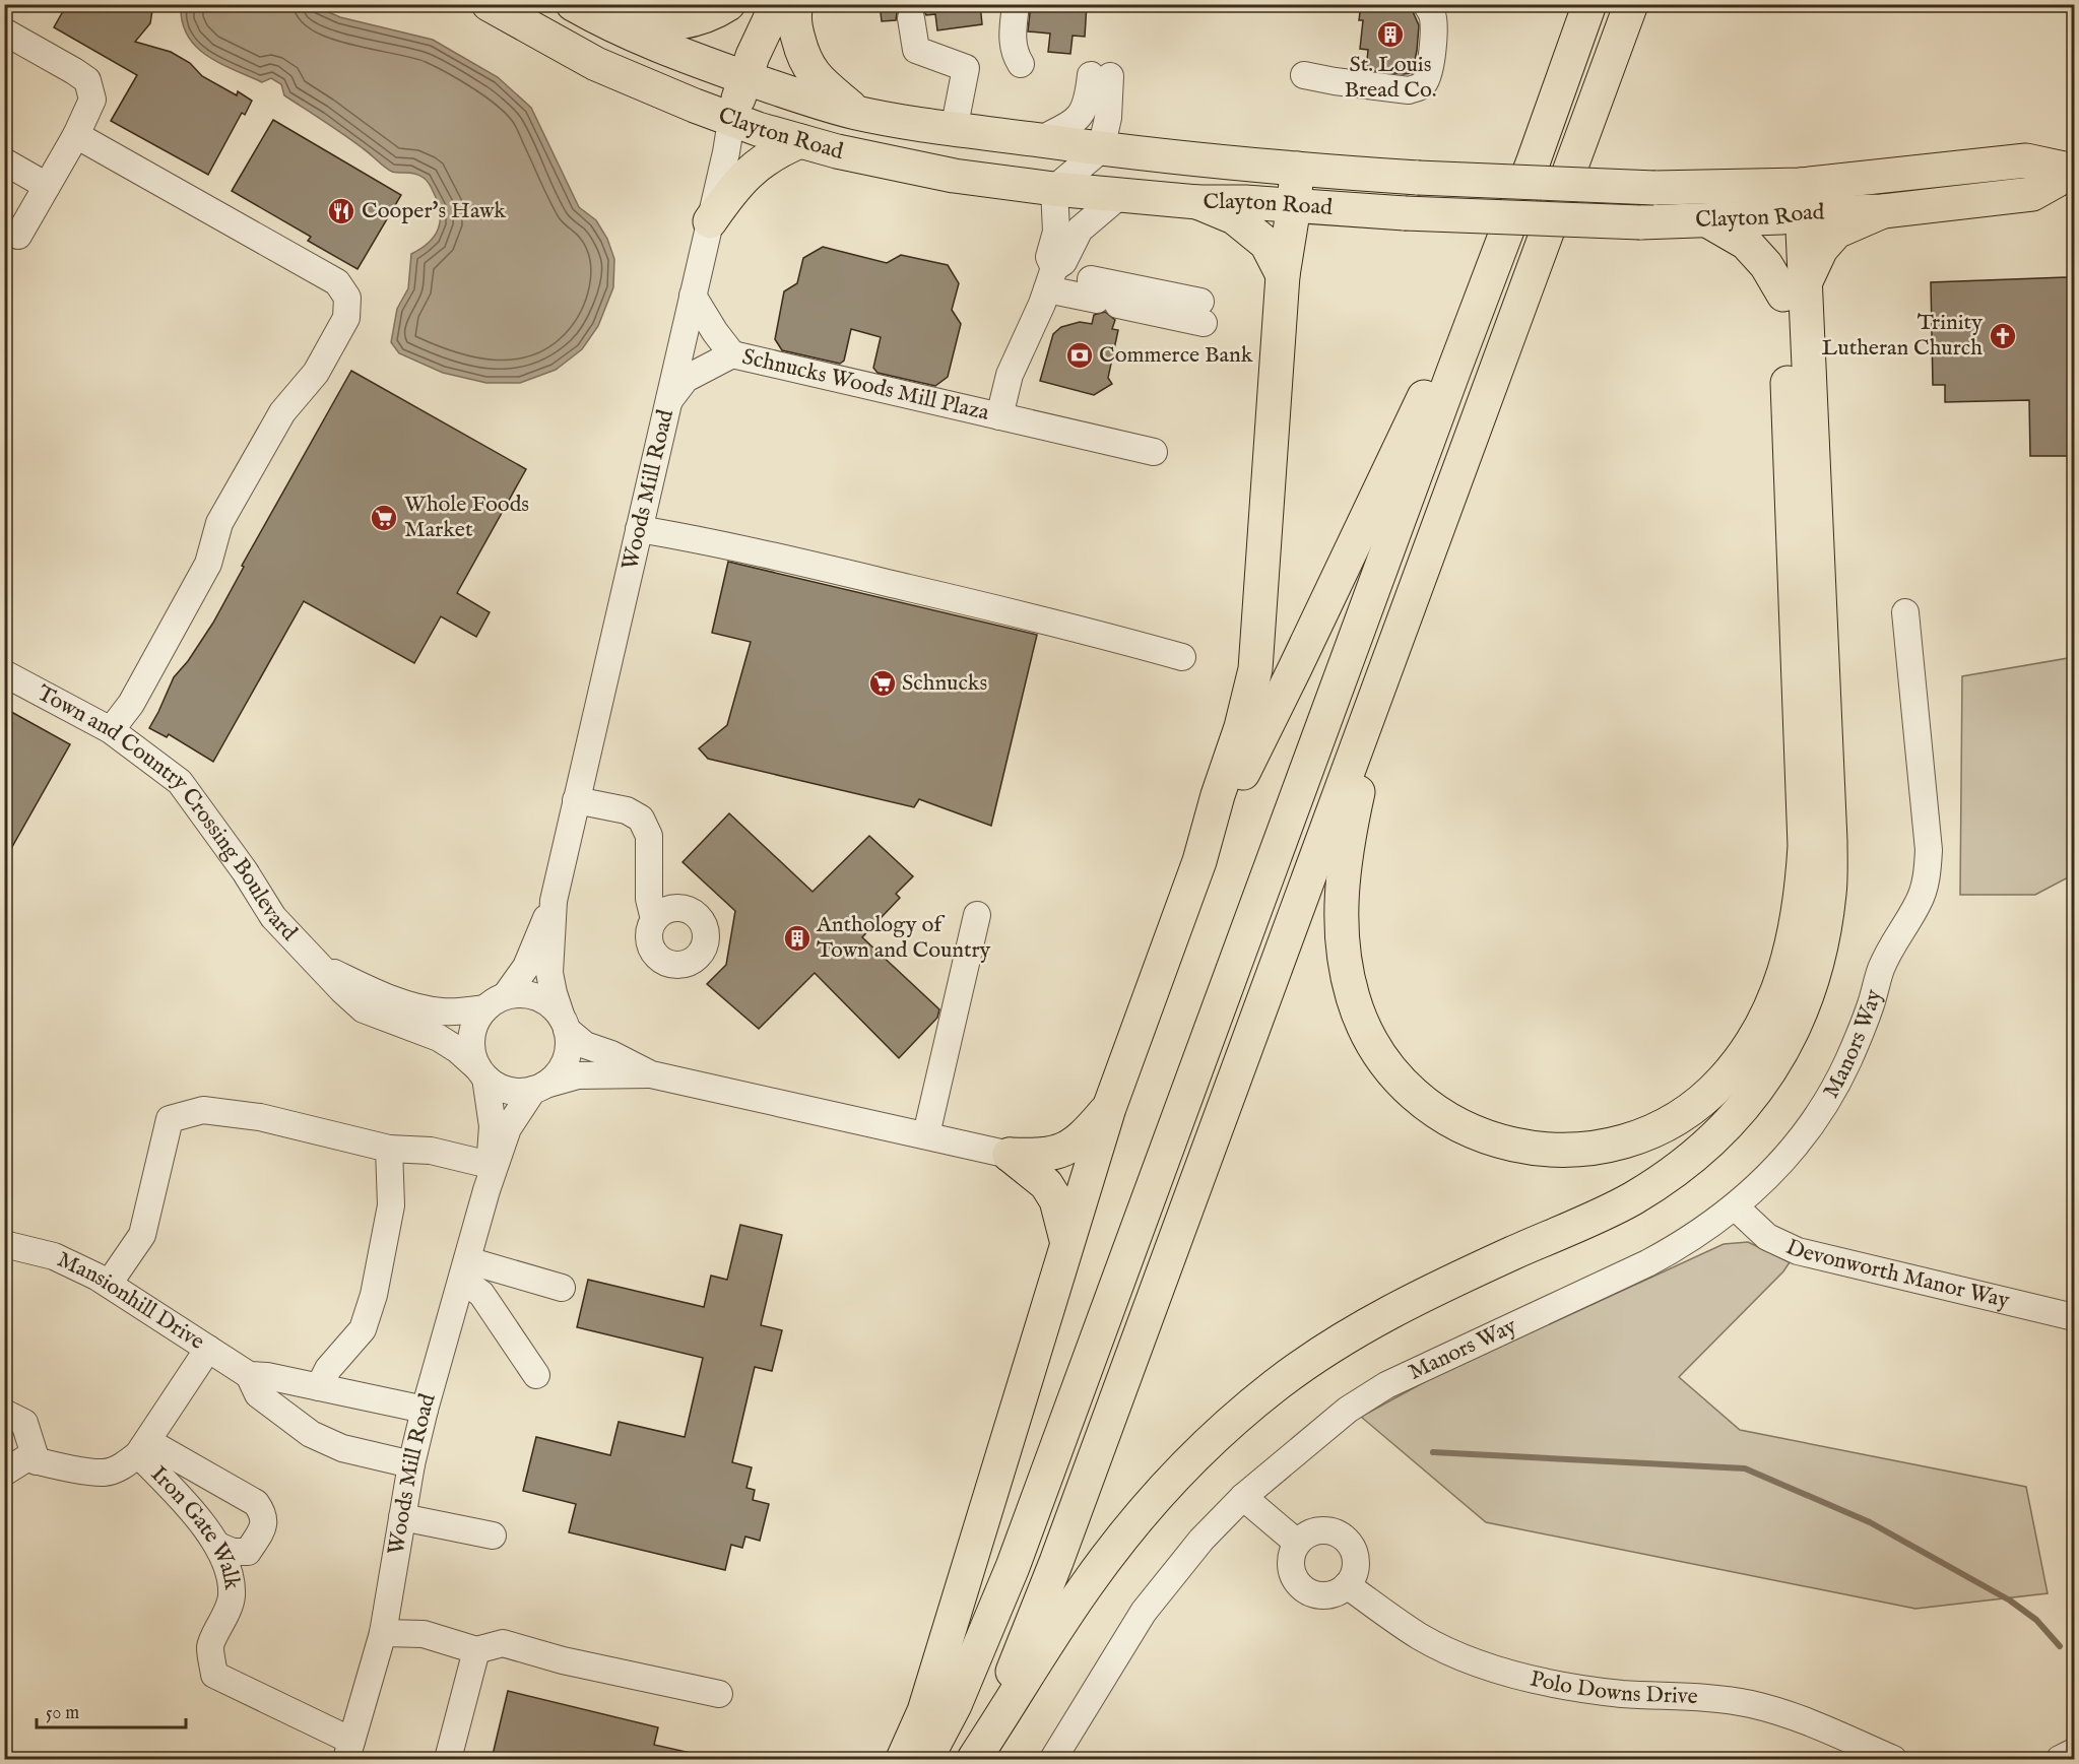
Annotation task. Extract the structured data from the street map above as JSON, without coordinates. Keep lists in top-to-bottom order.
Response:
{
  "streets": {
    "main road": ["Clayton Road", "Woods Mill Road"],
    "street": [
      "Schnucks Woods Mill Plaza",
      "Town and Country Crossing Boulevard",
      "Manors Way",
      "Devonworth Manor Way",
      "Mansionhill Drive",
      "Iron Gate Walk",
      "Polo Downs Drive"
    ]
  },
  "crossings": [
    ["Clayton Road", "Woods Mill Road"],
    ["Schnucks Woods Mill Plaza", "Woods Mill Road"],
    ["Woods Mill Road", "Town and Country Crossing Boulevard"],
    ["Woods Mill Road", "Mansionhill Drive"],
    ["Woods Mill Road", "Iron Gate Walk"],
    ["Manors Way", "Devonworth Manor Way"]
  ],
  "places": {
    "building": ["St. Louis Bread Co.", "Anthology of Town and Country"],
    "restaurant": ["Cooper's Hawk"],
    "church": ["Trinity Lutheran Church"],
    "bank": ["Commerce Bank"],
    "supermarket": ["Whole Foods Market", "Schnucks"]
  },
  "scale_bar": "50 m"
}
